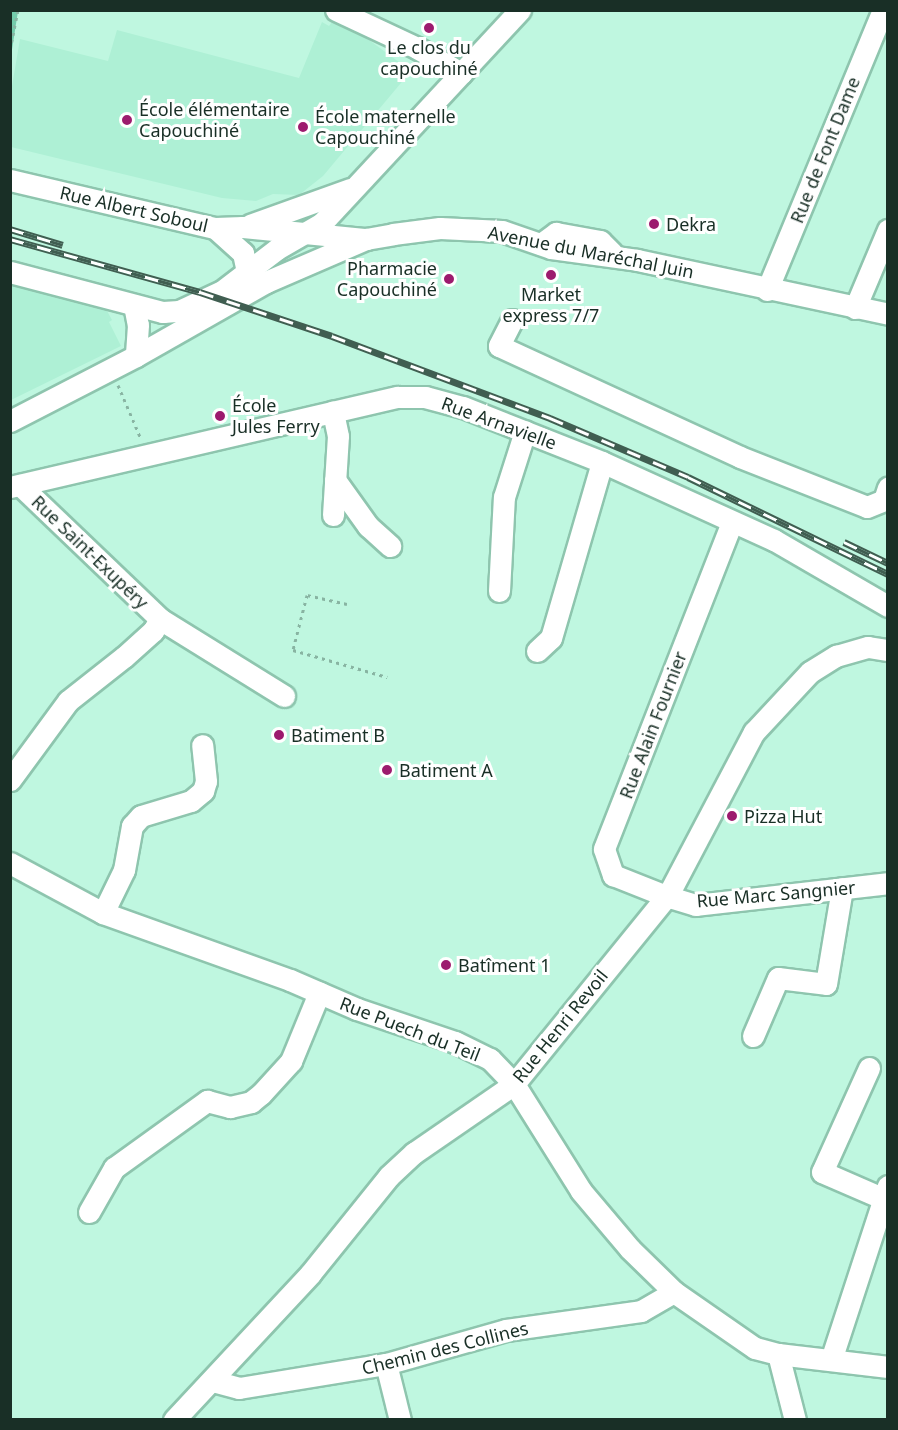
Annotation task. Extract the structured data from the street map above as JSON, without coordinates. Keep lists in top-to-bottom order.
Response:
{
  "streets": {
    "street": [
      "Rue de Font Dame",
      "Rue Albert Soboul",
      "Avenue du Maréchal Juin",
      "Rue Arnavielle",
      "Rue Saint-Exupéry",
      "Rue Alain Fournier",
      "Rue Marc Sangnier",
      "Rue Henri Revoil",
      "Rue Puech du Teil",
      "Chemin des Collines"
    ]
  },
  "crossings": [
    ["Rue de Font Dame", "Avenue du Maréchal Juin"],
    ["Rue Albert Soboul", "Avenue du Maréchal Juin"],
    ["Rue Arnavielle", "Rue Saint-Exupéry"],
    ["Rue Arnavielle", "Rue Alain Fournier"],
    ["Rue Alain Fournier", "Rue Marc Sangnier"],
    ["Rue Alain Fournier", "Rue Henri Revoil"],
    ["Rue Marc Sangnier", "Rue Henri Revoil"],
    ["Rue Henri Revoil", "Rue Puech du Teil"],
    ["Rue Henri Revoil", "Chemin des Collines"],
    ["Rue Puech du Teil", "Chemin des Collines"]
  ],
  "places": [
    "Le clos du capouchiné",
    "École élémentaire Capouchiné",
    "École maternelle Capouchiné",
    "Dekra",
    "Market express 7/7",
    "Pharmacie Capouchiné",
    "École Jules Ferry",
    "Batiment B",
    "Batiment A",
    "Pizza Hut",
    "Batîment 1"
  ]
}
